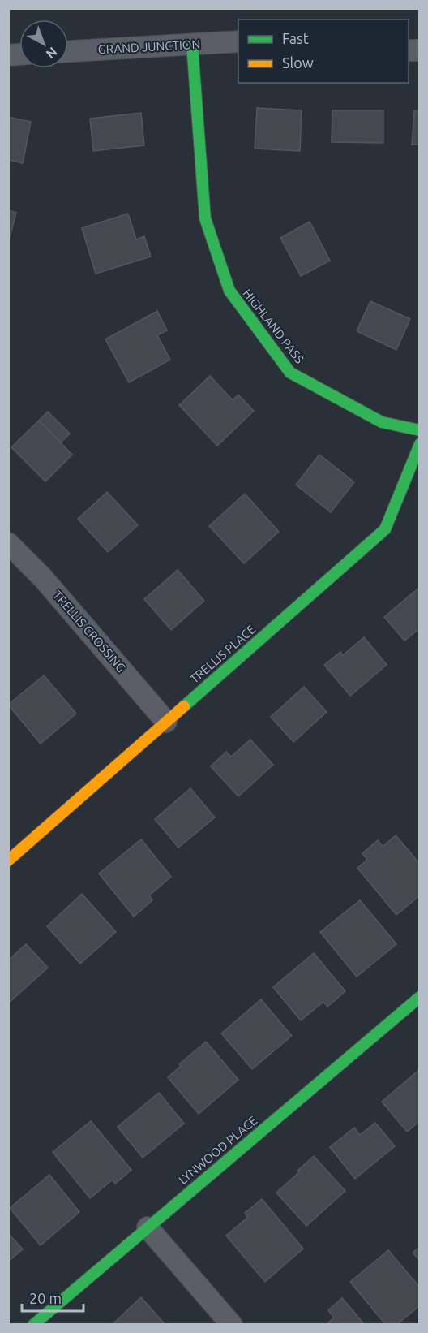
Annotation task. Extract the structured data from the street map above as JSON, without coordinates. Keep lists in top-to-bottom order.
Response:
{
  "streets": {
    "street": [
      "GRAND JUNCTION",
      "HIGHLAND PASS",
      "TRELLIS CROSSING",
      "TRELLIS PLACE",
      "LYNWOOD PLACE"
    ]
  },
  "crossings": [
    ["GRAND JUNCTION", "HIGHLAND PASS"],
    ["TRELLIS CROSSING", "TRELLIS PLACE"]
  ],
  "legend": ["Fast", "Slow"],
  "scale_bar": "20 m",
  "north": "bottom right"
}
